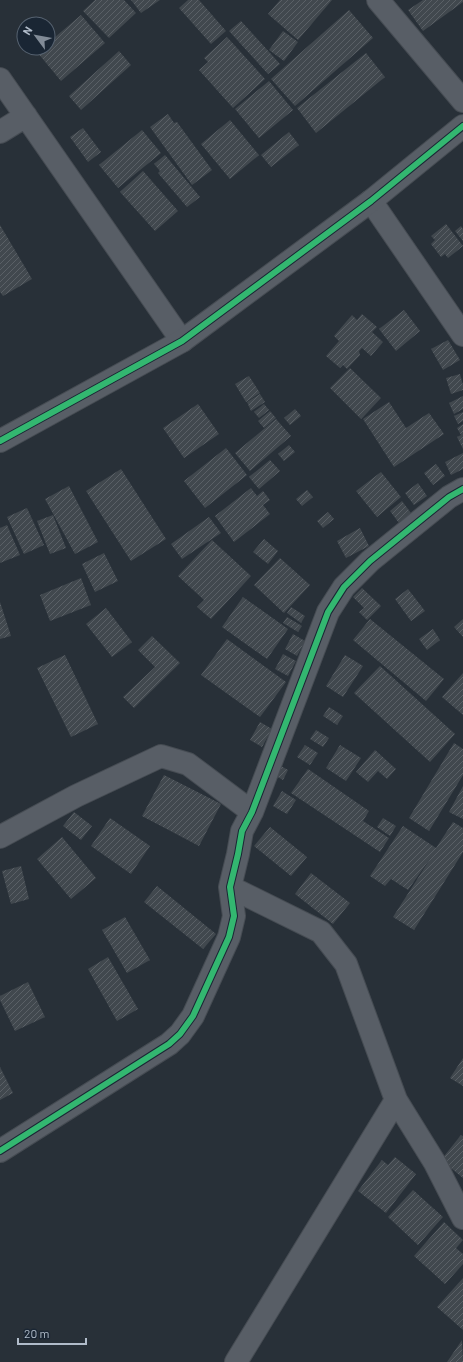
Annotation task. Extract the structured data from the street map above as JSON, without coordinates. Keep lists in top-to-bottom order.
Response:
{
  "scale_bar": "20 m",
  "north": "top left"
}
